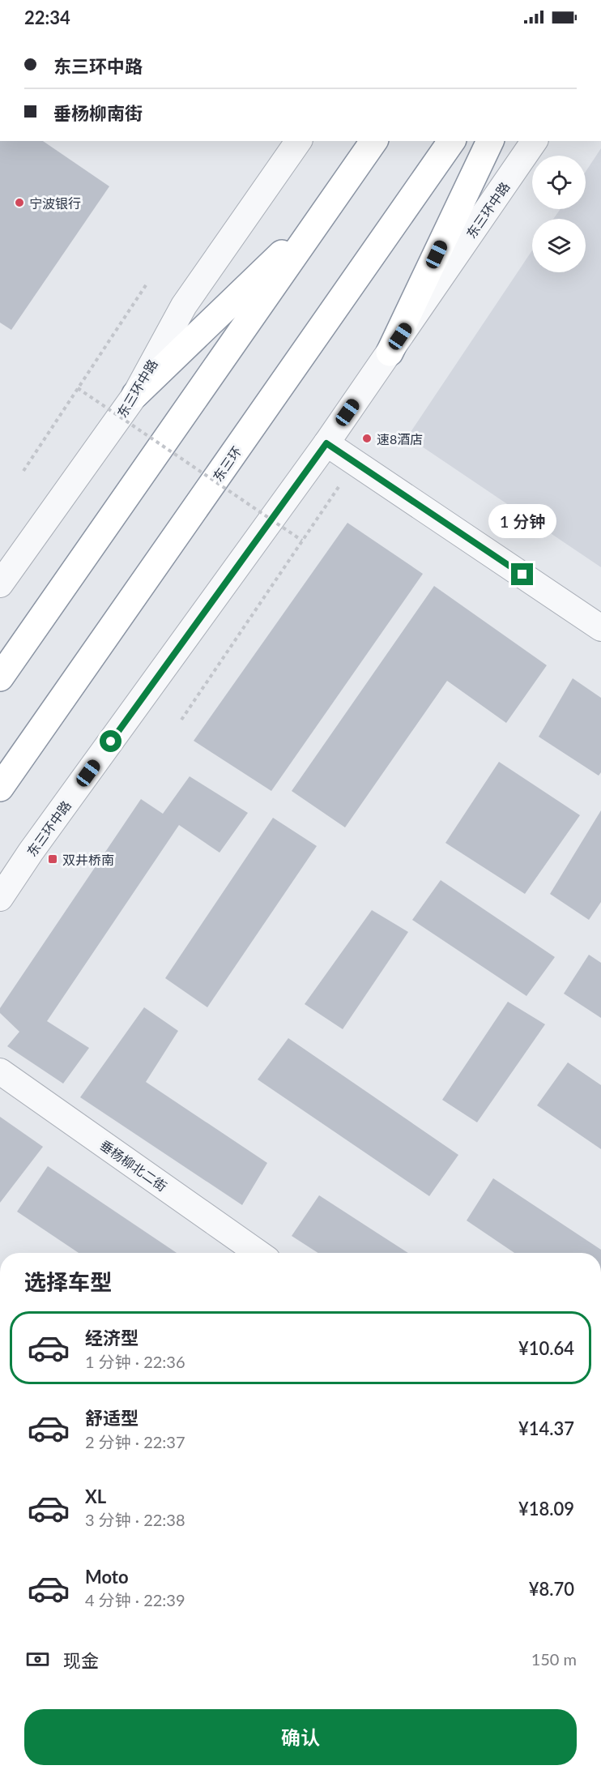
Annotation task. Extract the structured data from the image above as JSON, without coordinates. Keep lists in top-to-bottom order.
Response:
{
  "streets": {
    "highway": ["东三环"],
    "street": ["东三环中路", "垂杨柳北二街"]
  },
  "places": {
    "other": ["宁波银行", "速8酒店"],
    "transit": ["双井桥南"]
  },
  "page": {
    "status": "22:34",
    "banner": ["东三环中路", "垂杨柳南街"],
    "bubble": "1 分钟",
    "heading": "选择车型",
    "list": [
      {
        "name": "经济型",
        "note": "1 分钟 · 22:36",
        "value": "¥10.64"
      },
      {
        "name": "舒适型",
        "note": "2 分钟 · 22:37",
        "value": "¥14.37"
      },
      {
        "name": "XL",
        "note": "3 分钟 · 22:38",
        "value": "¥18.09"
      },
      {
        "name": "Moto",
        "note": "4 分钟 · 22:39",
        "value": "¥8.70"
      }
    ],
    "pay": ["现金", "150 m"],
    "buttons": "确认"
  }
}
